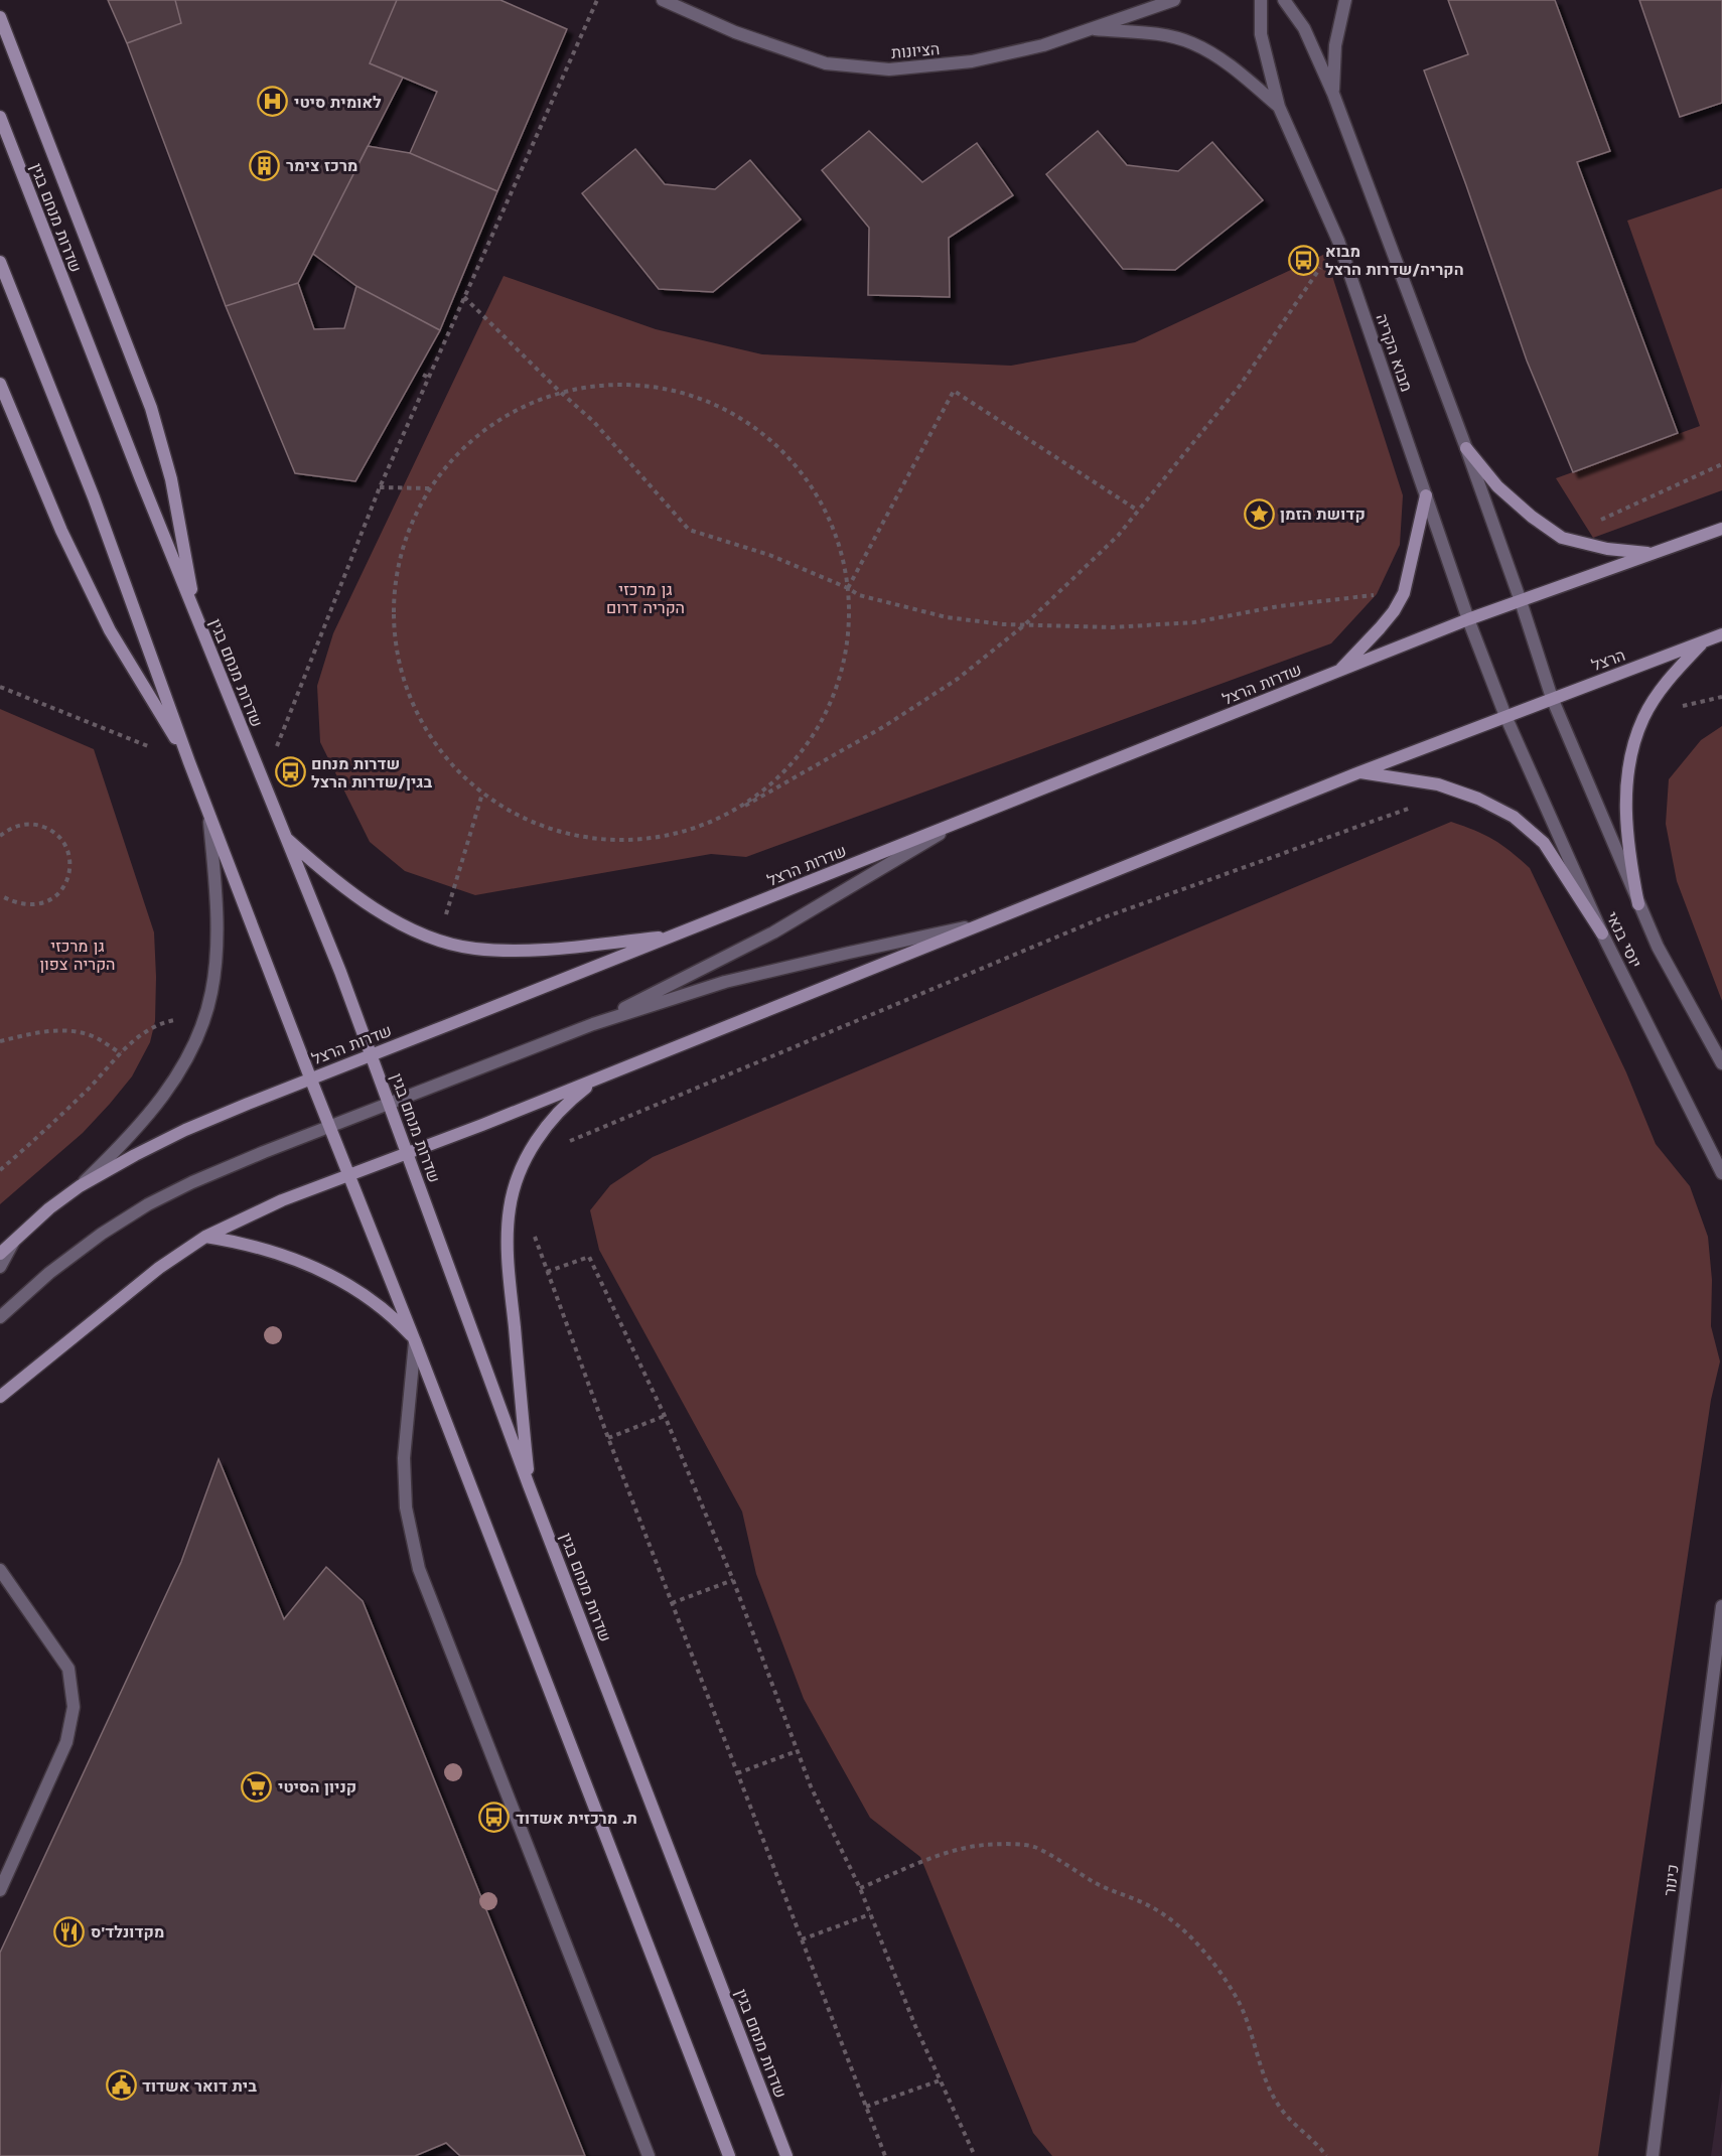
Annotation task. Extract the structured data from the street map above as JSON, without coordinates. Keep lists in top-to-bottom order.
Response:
{
  "streets": {
    "main road": ["שדרות מנחם בגין", "הרצל", "שדרות הרצל"],
    "street": [
      "הציונות",
      "מבוא הקריה",
      "יוסי בנאי",
      "כינור"
    ]
  },
  "crossings": [
    ["שדרות מנחם בגין", "שדרות הרצל"],
    ["מבוא הקריה", "הרצל"],
    ["מבוא הקריה", "שדרות הרצל"],
    ["מבוא הקריה", "יוסי בנאי"],
    ["הרצל", "יוסי בנאי"]
  ],
  "parks": ["גן מרכזי הקריה דרום", "גן מרכזי הקריה צפון"],
  "places": {
    "hospital": ["לאומית סיטי"],
    "building": ["מרכז צימר"],
    "bus stop": ["מבוא הקריה/שדרות הרצל", "שדרות מנחם בגין/שדרות הרצל", "ת. מרכזית אשדוד"],
    "place": ["קדושת הזמן"],
    "supermarket": ["קניון הסיטי"],
    "restaurant": ["מקדונלד'ס"],
    "public building": ["בית דואר אשדוד"]
  }
}
